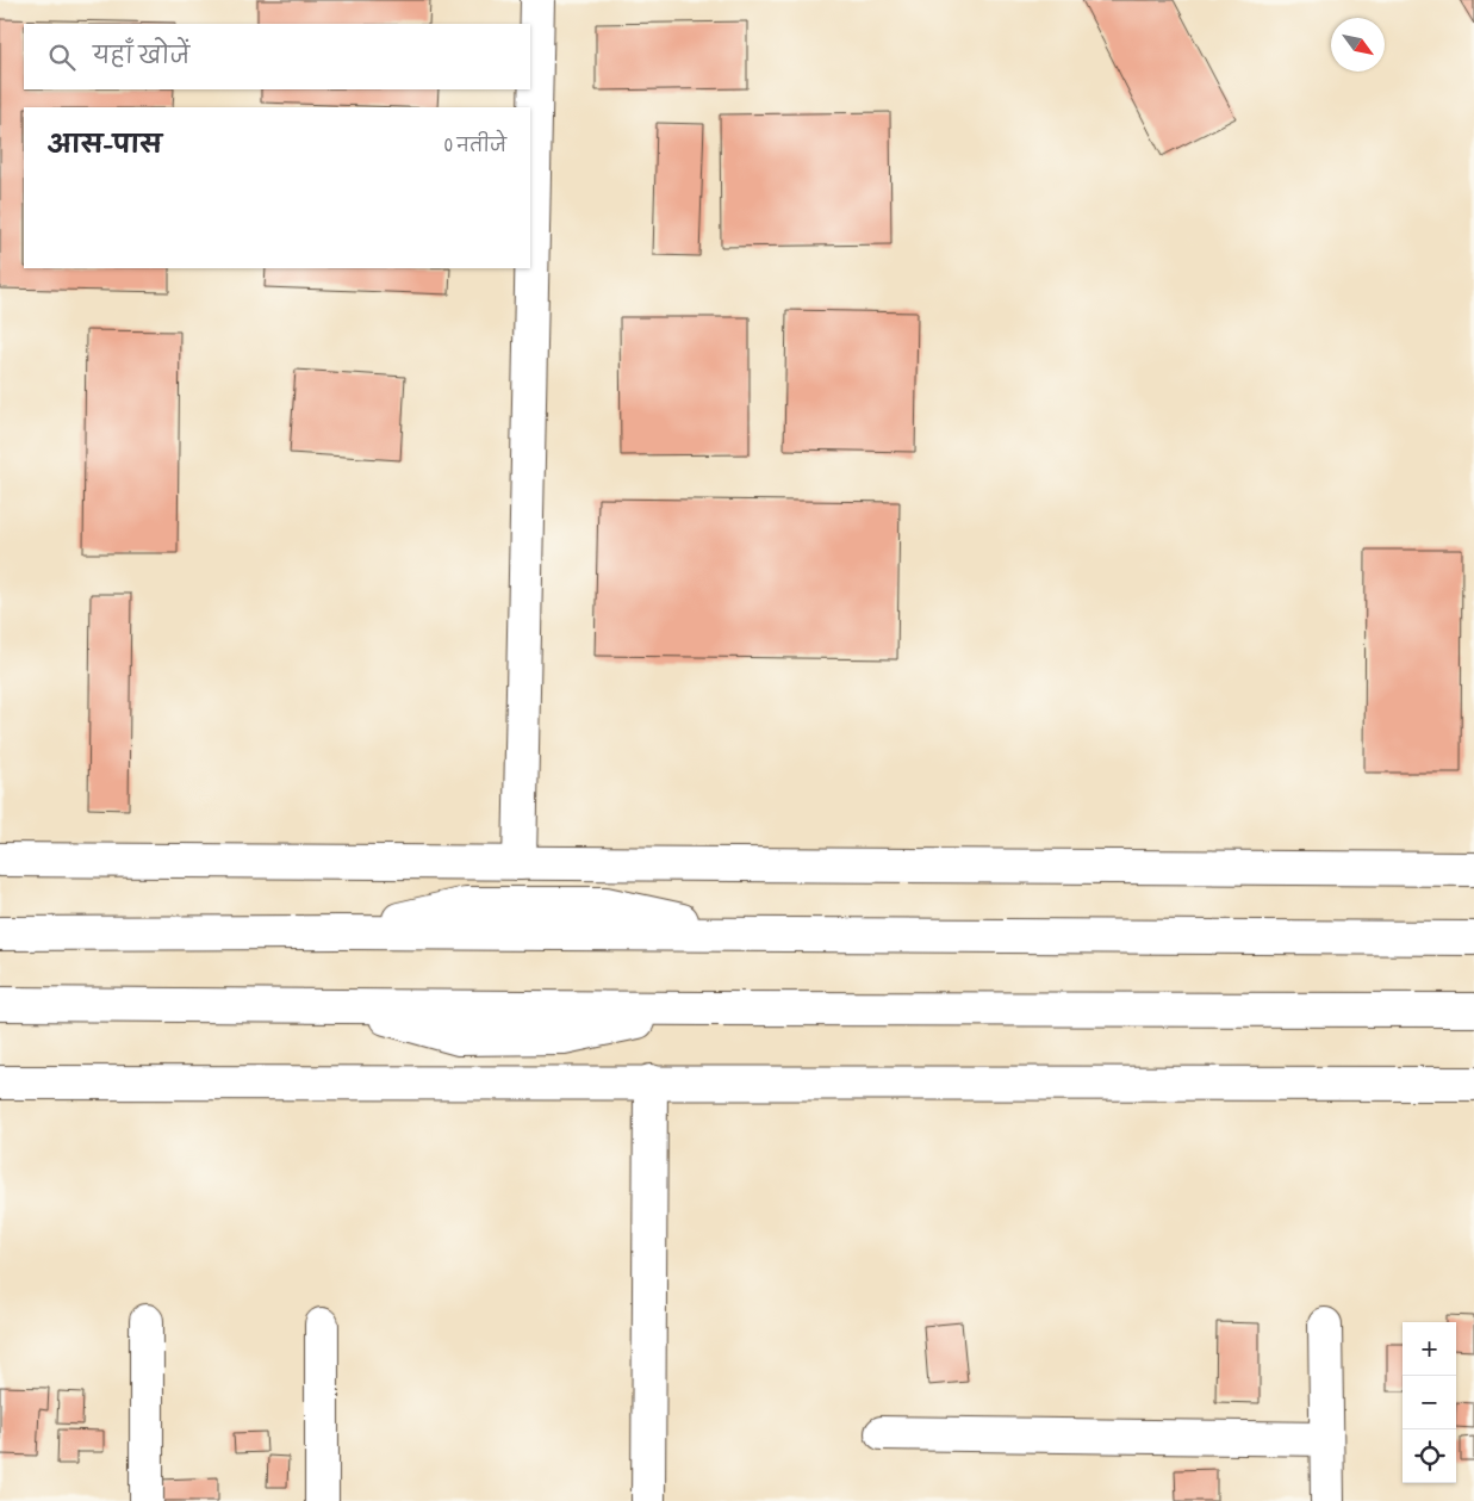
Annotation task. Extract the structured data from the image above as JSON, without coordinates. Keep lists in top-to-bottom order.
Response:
{
  "north": "bottom right",
  "page": {
    "search": "यहाँ खोजें",
    "heading": ["आस-पास", "0 नतीजे"],
    "map_buttons": ["+", "−"]
  }
}
